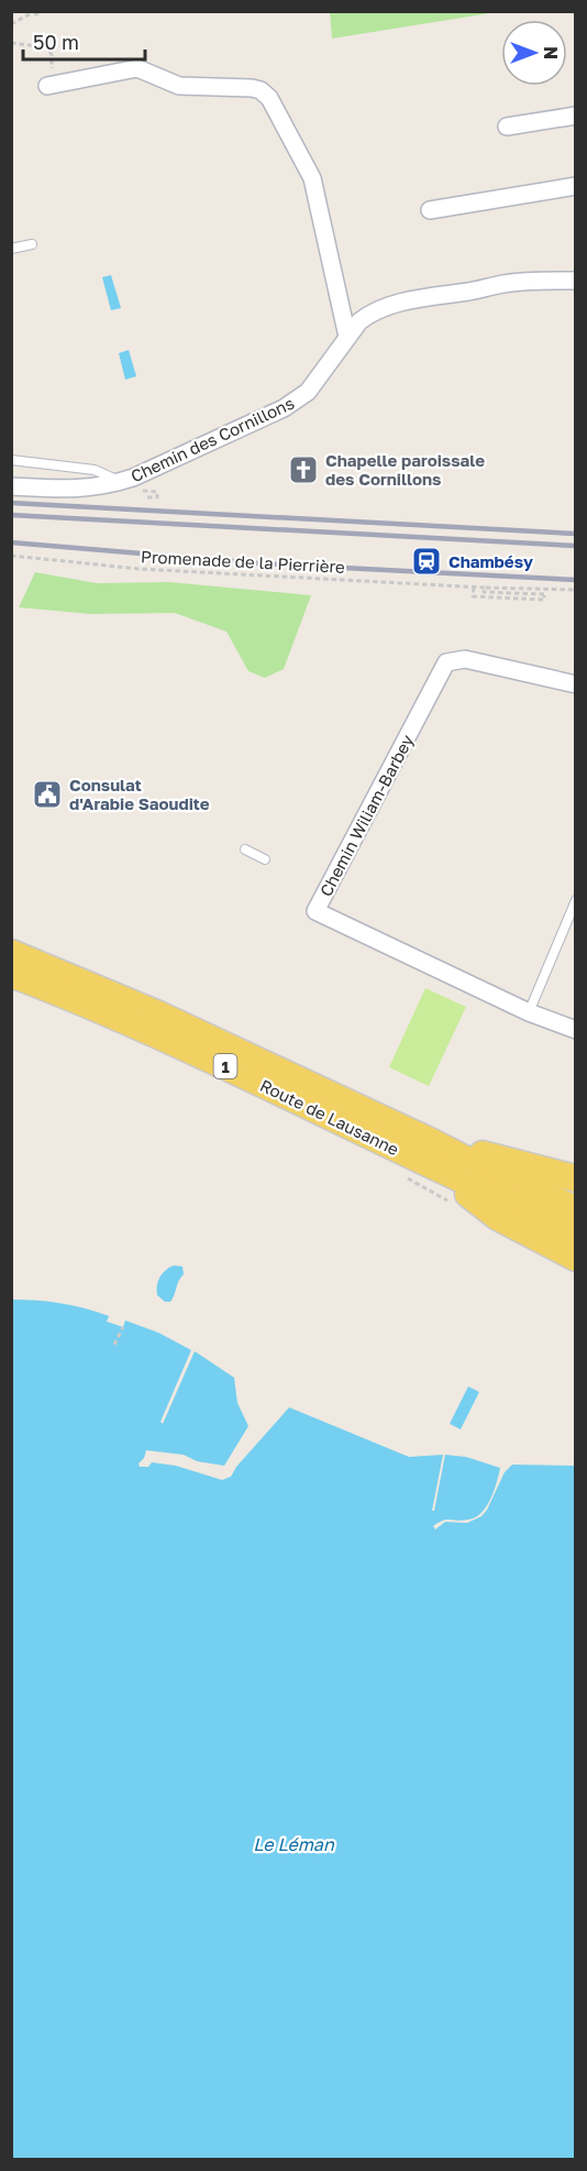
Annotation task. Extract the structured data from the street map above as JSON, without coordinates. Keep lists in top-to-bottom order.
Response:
{
  "streets": {
    "main road": ["1", "Route de Lausanne"],
    "street": ["Chemin des Cornillons", "Chemin Wiliam-Barbey"],
    "path": ["Promenade de la Pierrière"]
  },
  "water": ["Le Léman"],
  "places": {
    "church": ["Chapelle paroissale des Cornillons"],
    "station": ["Chambésy"],
    "public building": ["Consulat d'Arabie Saoudite"]
  },
  "scale_bar": "50 m",
  "north": "right"
}
